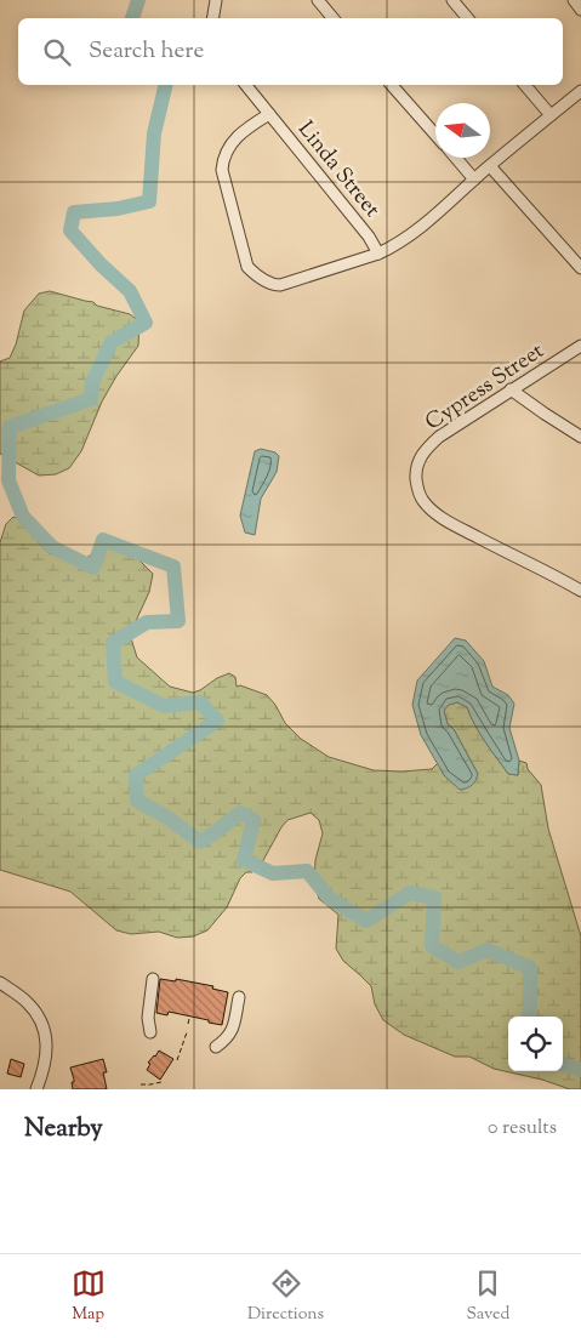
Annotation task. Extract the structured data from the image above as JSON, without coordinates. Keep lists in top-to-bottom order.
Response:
{
  "streets": {
    "street": ["Linda Street", "Cypress Street"]
  },
  "north": "left",
  "page": {
    "search": "Search here",
    "heading": ["Nearby", "0 results"],
    "nav": ["Map", "Directions", "Saved"]
  }
}
